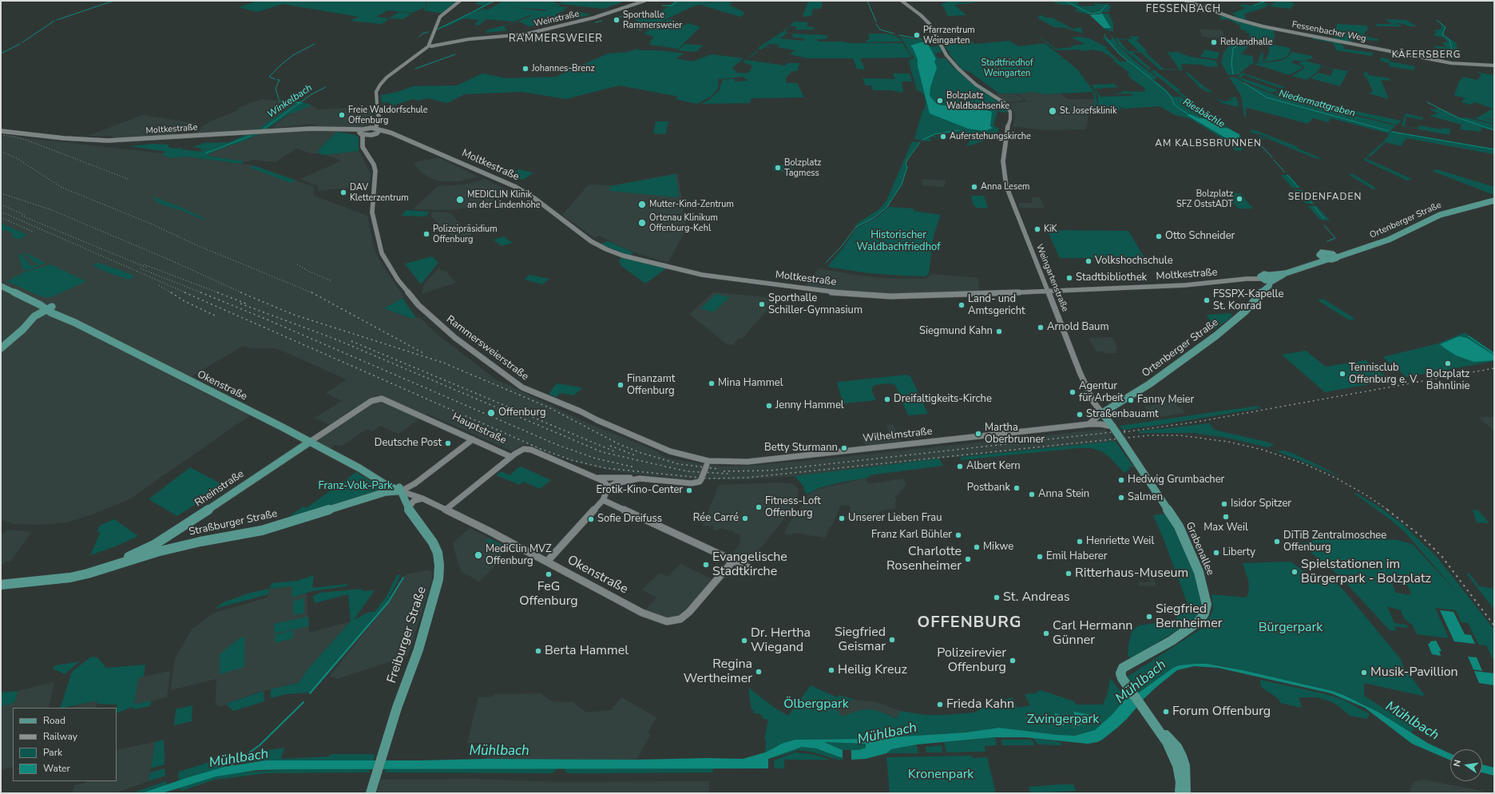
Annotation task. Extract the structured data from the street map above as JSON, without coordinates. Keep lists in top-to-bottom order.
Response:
{
  "streets": {
    "main road": [
      "Ortenberger Straße",
      "Okenstraße",
      "Rheinstraße",
      "Straßburger Straße",
      "Grabenallee",
      "Freiburger Straße"
    ],
    "street": [
      "Weinstraße",
      "Fessenbacher Weg",
      "Moltkestraße",
      "Weingartenstraße",
      "Rammersweierstraße",
      "Hauptstraße",
      "Wilhelmstraße"
    ]
  },
  "crossings": [
    ["Moltkestraße", "Ortenberger Straße"],
    ["Moltkestraße", "Weingartenstraße"],
    ["Moltkestraße", "Rammersweierstraße"],
    ["Ortenberger Straße", "Weingartenstraße"],
    ["Ortenberger Straße", "Grabenallee"],
    ["Weingartenstraße", "Grabenallee"],
    ["Rammersweierstraße", "Wilhelmstraße"],
    ["Okenstraße", "Rheinstraße"],
    ["Okenstraße", "Straßburger Straße"],
    ["Okenstraße", "Freiburger Straße"],
    ["Hauptstraße", "Rheinstraße"],
    ["Hauptstraße", "Straßburger Straße"],
    ["Wilhelmstraße", "Grabenallee"],
    ["Rheinstraße", "Straßburger Straße"],
    ["Straßburger Straße", "Freiburger Straße"]
  ],
  "districts": [
    "FESSENBACH",
    "RAMMERSWEIER",
    "KÄFERSBERG",
    "AM KALBSBRUNNEN",
    "SEIDENFADEN",
    "OFFENBURG"
  ],
  "water": [
    "Winkelbach",
    "Niedermattgraben",
    "Riesbächle",
    "Mühlbach"
  ],
  "parks": [
    "Stadtfriedhof Weingarten",
    "Historischer Waldbachfriedhof",
    "Franz-Volk-Park",
    "Bürgerpark",
    "Ölbergpark",
    "Zwingerpark",
    "Kronenpark"
  ],
  "places": [
    "Sporthalle Rammersweier",
    "Pfarrzentrum Weingarten",
    "Reblandhalle",
    "Johannes-Brenz",
    "Bolzplatz Waldbachsenke",
    "St. Josefsklinik",
    "Freie Waldorfschule Offenburg",
    "Auferstehungskirche",
    "Bolzplatz Tagmess",
    "Anna Lesem",
    "DAV Kletterzentrum",
    "Bolzplatz SFZ OststADT",
    "MEDICLIN Klinik an der Lindenhöhe",
    "Mutter-Kind-Zentrum",
    "Ortenau Klinikum Offenburg-Kehl",
    "KiK",
    "Polizeipräsidium Offenburg",
    "Otto Schneider",
    "Volkshochschule",
    "Stadtbibliothek",
    "FSSPX-Kapelle St. Konrad",
    "Sporthalle Schiller-Gymnasium",
    "Land- und Amtsgericht",
    "Arnold Baum",
    "Siegmund Kahn",
    "Bolzplatz Bahnlinie",
    "Tennisclub Offenburg e. V.",
    "Mina Hammel",
    "Finanzamt Offenburg",
    "Agentur für Arbeit",
    "Dreifaltigkeits-Kirche",
    "Fanny Meier",
    "Jenny Hammel",
    "Offenburg",
    "Straßenbauamt",
    "Martha Oberbrunner",
    "Deutsche Post",
    "Betty Sturmann",
    "Albert Kern",
    "Hedwig Grumbacher",
    "Postbank",
    "Erotik-Kino-Center",
    "Anna Stein",
    "Salmen",
    "Isidor Spitzer",
    "Fitness-Loft Offenburg",
    "Max Weil",
    "Rée Carré",
    "Unserer Lieben Frau",
    "Sofie Dreifuss",
    "Franz Karl Bühler",
    "Henriette Weil",
    "DiTiB Zentralmoschee Offenburg",
    "Mikwe",
    "Liberty",
    "MediClin MVZ Offenburg",
    "Emil Haberer",
    "Charlotte Rosenheimer",
    "Evangelische Stadtkirche",
    "Spielstationen im Bürgerpark - Bolzplatz",
    "Ritterhaus-Museum",
    "FeG Offenburg",
    "St. Andreas",
    "Siegfried Bernheimer",
    "Carl Hermann Günner",
    "Siegfried Geismar",
    "Dr. Hertha Wiegand",
    "Berta Hammel",
    "Polizeirevier Offenburg",
    "Heilig Kreuz",
    "Regina Wertheimer",
    "Musik-Pavillion",
    "Frieda Kahn",
    "Forum Offenburg"
  ],
  "legend": [
    "Road",
    "Railway",
    "Park",
    "Water"
  ],
  "north": "left"
}
